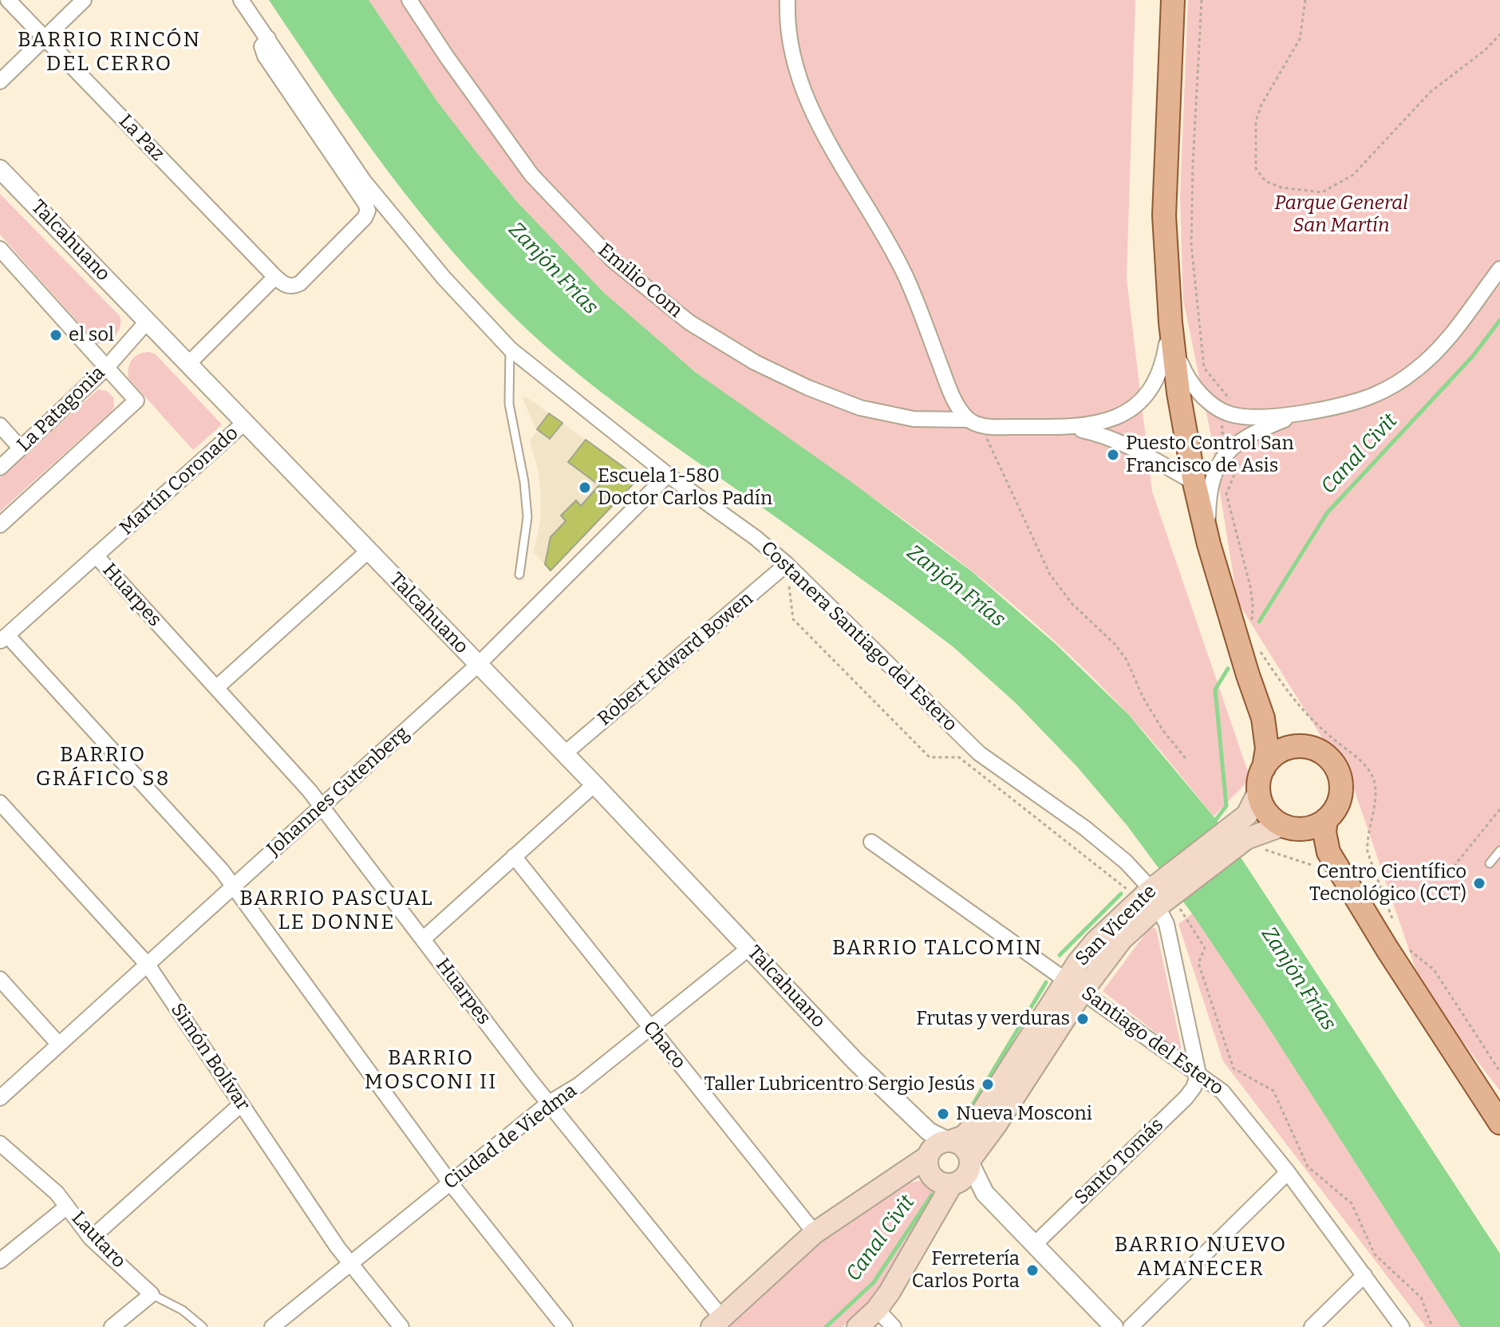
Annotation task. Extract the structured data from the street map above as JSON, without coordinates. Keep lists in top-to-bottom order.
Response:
{
  "streets": {
    "main road": ["San Vicente"],
    "street": [
      "La Paz",
      "Talcahuano",
      "Emilio Com",
      "La Patagonia",
      "Martín Coronado",
      "Huarpes",
      "Costanera Santiago del Estero",
      "Robert Edward Bowen",
      "Johannes Gutenberg",
      "Santiago del Estero",
      "Chaco",
      "Simón Bolívar",
      "Ciudad de Viedma",
      "Santo Tomás",
      "Lautaro"
    ]
  },
  "crossings": [
    ["La Paz", "Costanera Santiago del Estero"],
    ["Talcahuano", "La Patagonia"],
    ["Talcahuano", "Martín Coronado"],
    ["Talcahuano", "Robert Edward Bowen"],
    ["Talcahuano", "Johannes Gutenberg"],
    ["Talcahuano", "San Vicente"],
    ["Talcahuano", "Ciudad de Viedma"],
    ["Martín Coronado", "Huarpes"],
    ["Huarpes", "Johannes Gutenberg"],
    ["Huarpes", "Ciudad de Viedma"],
    ["Costanera Santiago del Estero", "Robert Edward Bowen"],
    ["Costanera Santiago del Estero", "Johannes Gutenberg"],
    ["Costanera Santiago del Estero", "San Vicente"],
    ["Johannes Gutenberg", "Simón Bolívar"],
    ["San Vicente", "Santiago del Estero"],
    ["Santiago del Estero", "Santo Tomás"],
    ["Chaco", "Ciudad de Viedma"],
    ["Simón Bolívar", "Ciudad de Viedma"]
  ],
  "districts": [
    "BARRIO RINCÓN DEL CERRO",
    "BARRIO GRÁFICO S8",
    "BARRIO PASCUAL LE DONNE",
    "BARRIO TALCOMIN",
    "BARRIO MOSCONI II",
    "BARRIO NUEVO AMANECER"
  ],
  "water": ["Zanjón Frías", "Canal Civit"],
  "parks": ["Parque General San Martín"],
  "places": [
    "el sol",
    "Puesto Control San Francisco de Asis",
    "Escuela 1-580 Doctor Carlos Padín",
    "Centro Científico Tecnológico (CCT)",
    "Frutas y verduras",
    "Taller Lubricentro Sergio Jesús",
    "Nueva Mosconi",
    "Ferretería Carlos Porta"
  ]
}
